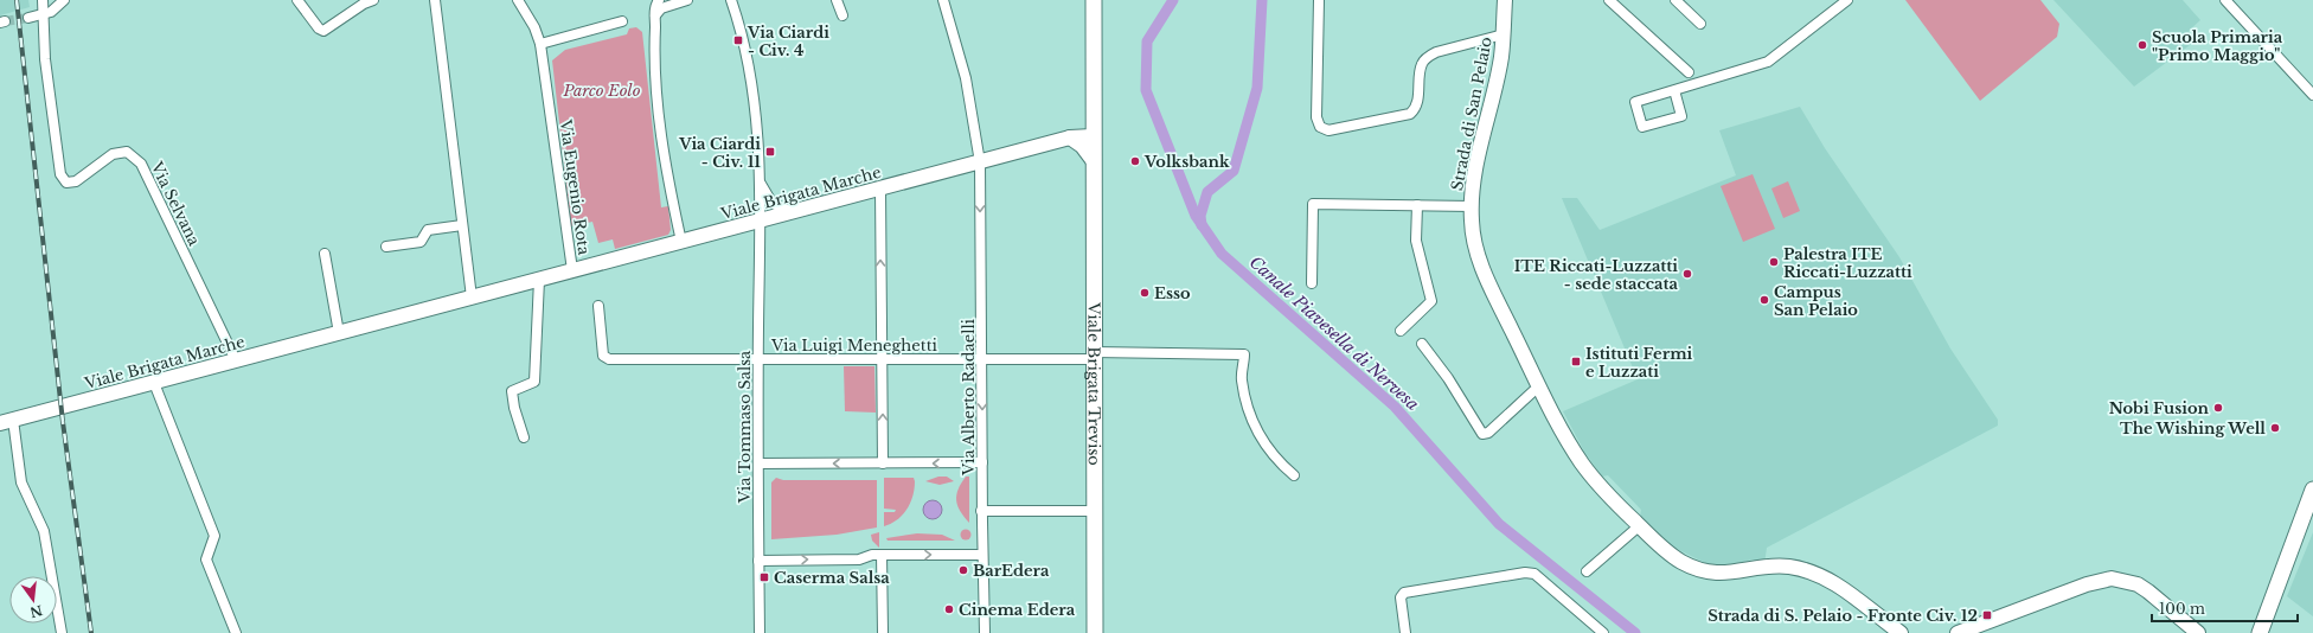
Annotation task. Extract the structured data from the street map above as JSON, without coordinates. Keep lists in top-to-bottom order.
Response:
{
  "streets": {
    "main road": ["Viale Brigata Treviso"],
    "street": [
      "Strada di San Pelaio",
      "Via Eugenio Rota",
      "Viale Brigata Marche",
      "Via Selvana",
      "Via Luigi Meneghetti",
      "Via Alberto Radaelli",
      "Via Tommaso Salsa"
    ]
  },
  "crossings": [
    ["Via Eugenio Rota", "Viale Brigata Marche"],
    ["Viale Brigata Marche", "Via Selvana"],
    ["Viale Brigata Marche", "Viale Brigata Treviso"],
    ["Viale Brigata Marche", "Via Alberto Radaelli"],
    ["Viale Brigata Marche", "Via Tommaso Salsa"],
    ["Via Luigi Meneghetti", "Viale Brigata Treviso"],
    ["Via Luigi Meneghetti", "Via Alberto Radaelli"],
    ["Via Luigi Meneghetti", "Via Tommaso Salsa"]
  ],
  "one_way": ["Via Alberto Radaelli"],
  "water": ["Canale Piavesella di Nervesa"],
  "parks": ["Parco Eolo"],
  "places": {
    "transit": [
      "Via Ciardi - Civ. 4",
      "Via Ciardi - Civ. 11",
      "Istituti Fermi e Luzzati",
      "Caserma Salsa",
      "Strada di S. Pelaio - Fronte Civ. 12"
    ],
    "other": [
      "Scuola Primaria \"Primo Maggio\"",
      "Volksbank",
      "Palestra ITE Riccati-Luzzatti",
      "ITE Riccati-Luzzatti - sede staccata",
      "Esso",
      "Campus San Pelaio",
      "Nobi Fusion",
      "The Wishing Well",
      "BarEdera",
      "Cinema Edera"
    ]
  },
  "scale_bar": "100 m",
  "north": "bottom"
}
